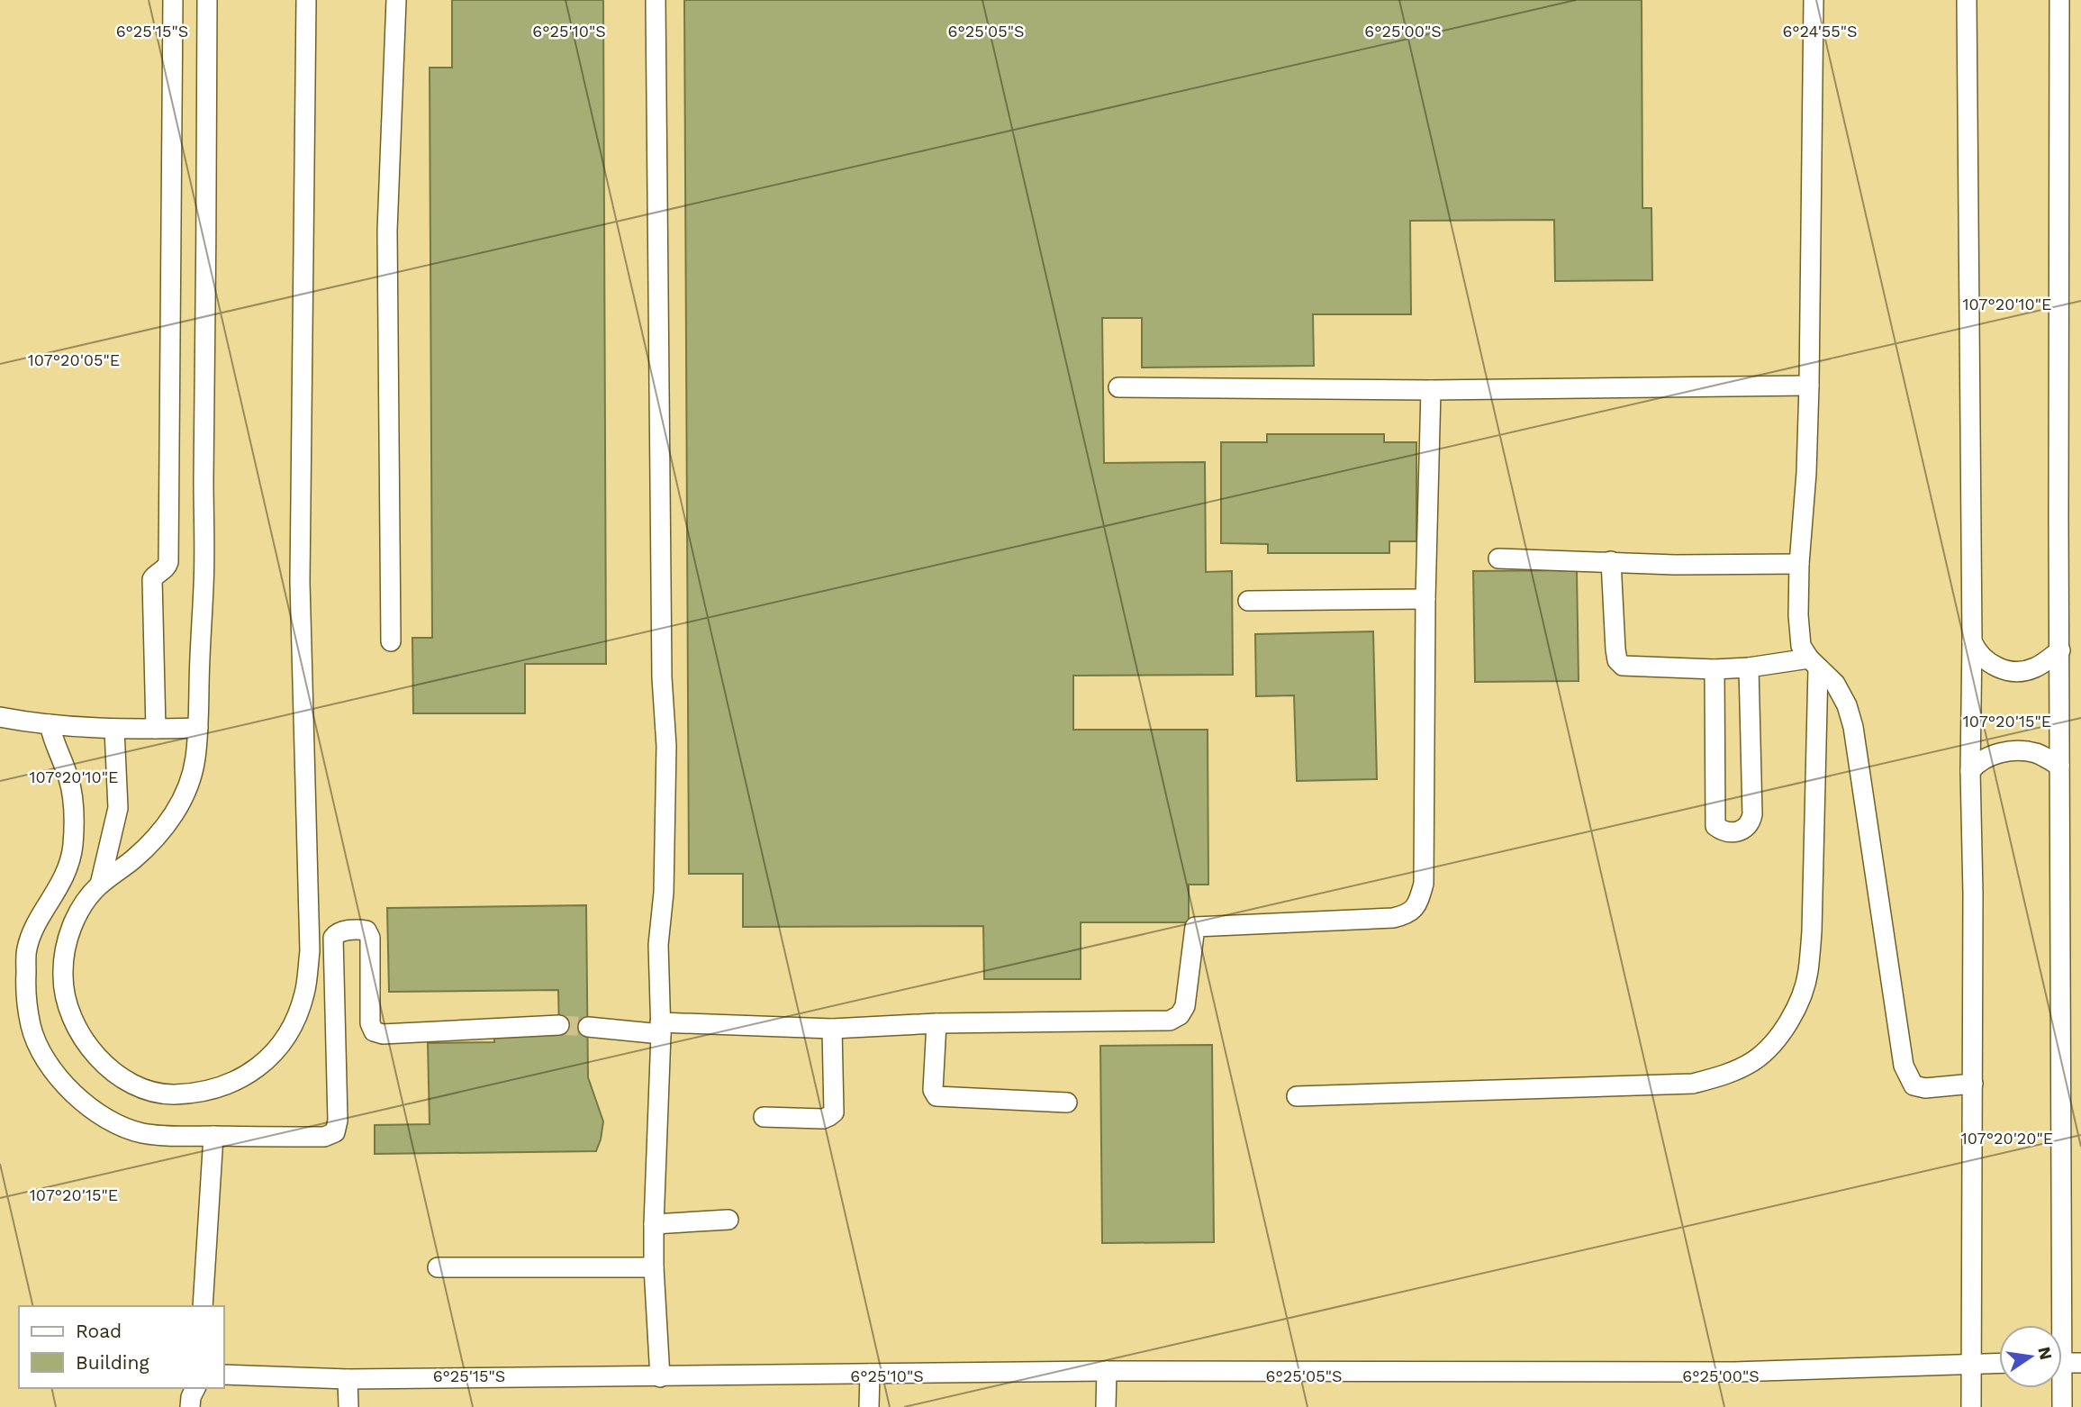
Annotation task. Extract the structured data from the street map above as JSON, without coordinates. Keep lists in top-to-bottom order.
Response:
{
  "legend": ["Road", "Building"],
  "north": "right",
  "coordinates": [
    "6°25'15\"S",
    "6°25'10\"S",
    "6°25'05\"S",
    "6°25'00\"S",
    "6°24'55\"S",
    "107°20'10\"E",
    "107°20'05\"E",
    "107°20'15\"E",
    "107°20'20\"E"
  ]
}
